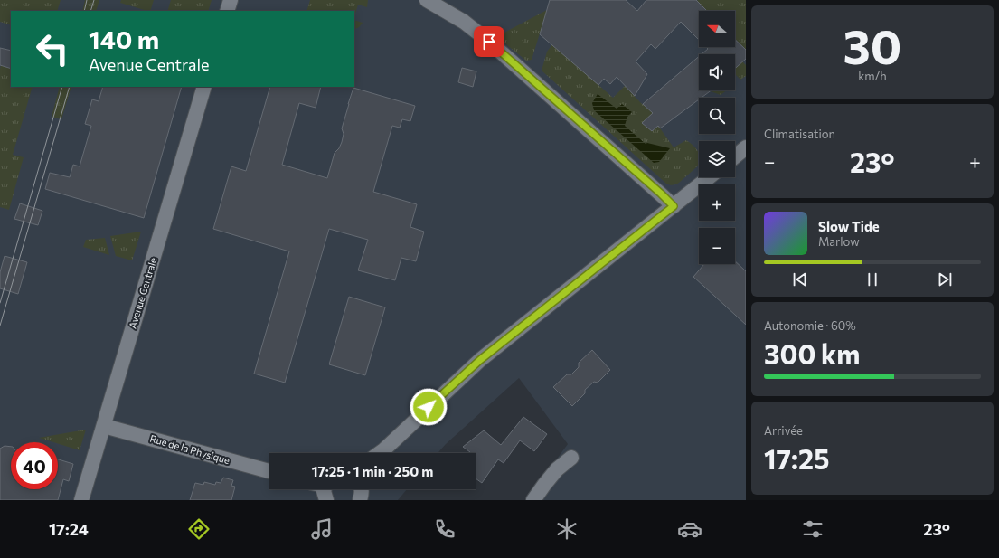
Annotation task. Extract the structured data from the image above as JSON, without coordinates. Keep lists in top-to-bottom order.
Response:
{
  "streets": {
    "street": ["Avenue Centrale", "Rue de la Physique"]
  },
  "crossings": [
    ["Avenue Centrale", "Rue de la Physique"]
  ],
  "north": "left",
  "page": {
    "tile": [
      ["30", "km/h"],
      "Climatisation",
      ["Autonomie · 60%", "300 km"],
      ["Arrivée", "17:25"]
    ],
    "map_buttons": ["+", "−"],
    "turn": ["140 m", "Avenue Centrale"],
    "heat": ["−", "23°", "+"],
    "song": ["Slow Tide", "Marlow"],
    "limit": "40",
    "trip": "17:25 · 1 min · 250 m",
    "tabs": ["17:24", "23°"]
  }
}
